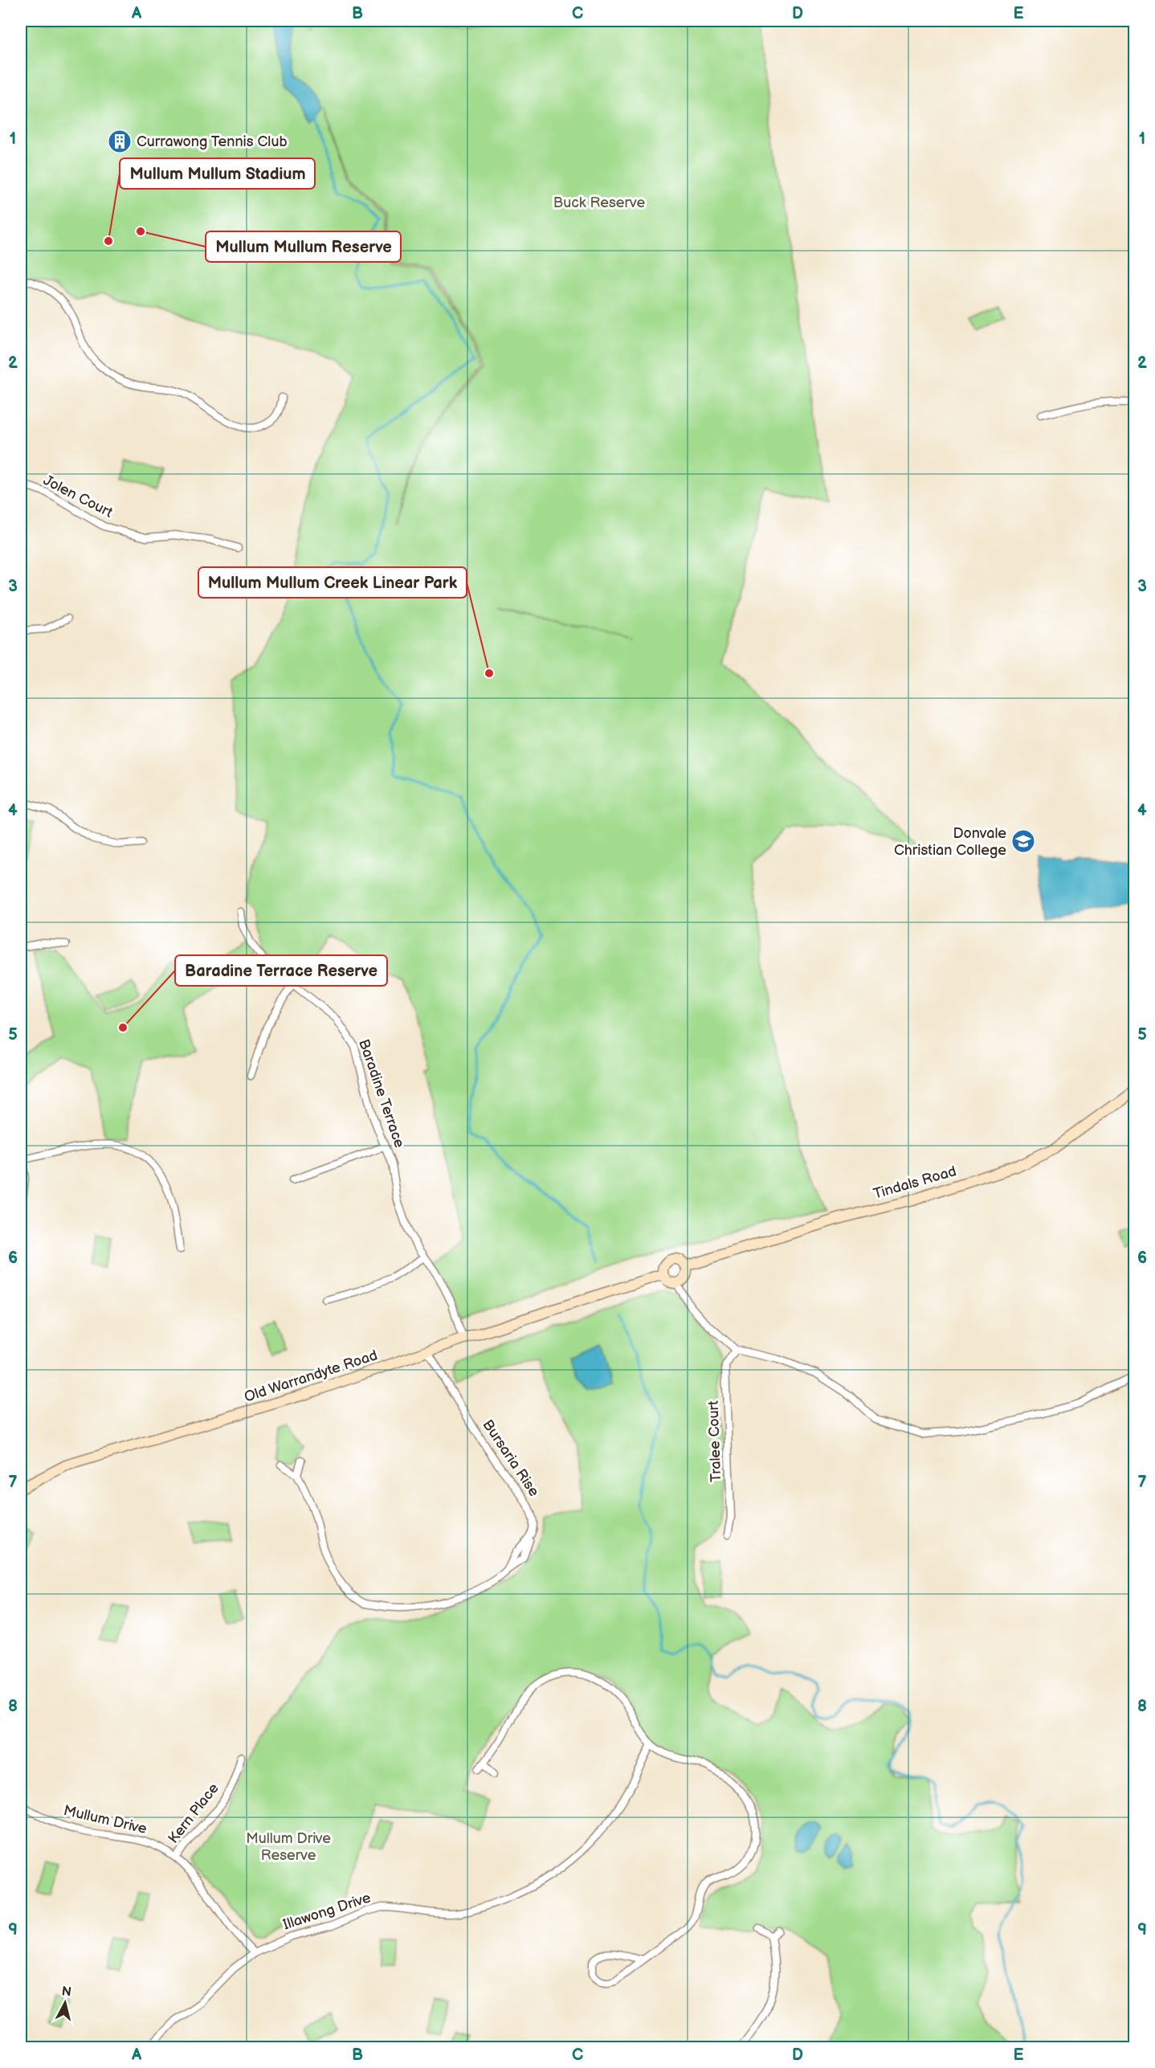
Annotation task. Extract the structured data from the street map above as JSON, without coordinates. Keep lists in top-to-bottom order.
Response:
{
  "streets": {
    "main road": ["Tindals Road", "Old Warrandyte Road"],
    "street": [
      "Jolen Court",
      "Baradine Terrace",
      "Tralee Court",
      "Bursaria Rise",
      "Kern Place",
      "Mullum Drive",
      "Illawong Drive"
    ]
  },
  "crossings": [
    ["Baradine Terrace", "Old Warrandyte Road"],
    ["Tindals Road", "Old Warrandyte Road"],
    ["Old Warrandyte Road", "Bursaria Rise"],
    ["Kern Place", "Mullum Drive"],
    ["Mullum Drive", "Illawong Drive"]
  ],
  "parks": ["Buck Reserve", "Mullum Drive Reserve"],
  "places": {
    "building": ["Currawong Tennis Club"],
    "other": [
      "Mullum Mullum Reserve",
      "Mullum Mullum Stadium",
      "Mullum Mullum Creek Linear Park",
      "Baradine Terrace Reserve"
    ],
    "school or university": ["Donvale Christian College"]
  },
  "north": "top",
  "grid": {
    "columns": [
      "A",
      "B",
      "C",
      "D",
      "E"
    ],
    "rows": [
      "1",
      "2",
      "3",
      "4",
      "5",
      "6",
      "7",
      "8",
      "9"
    ]
  }
}
